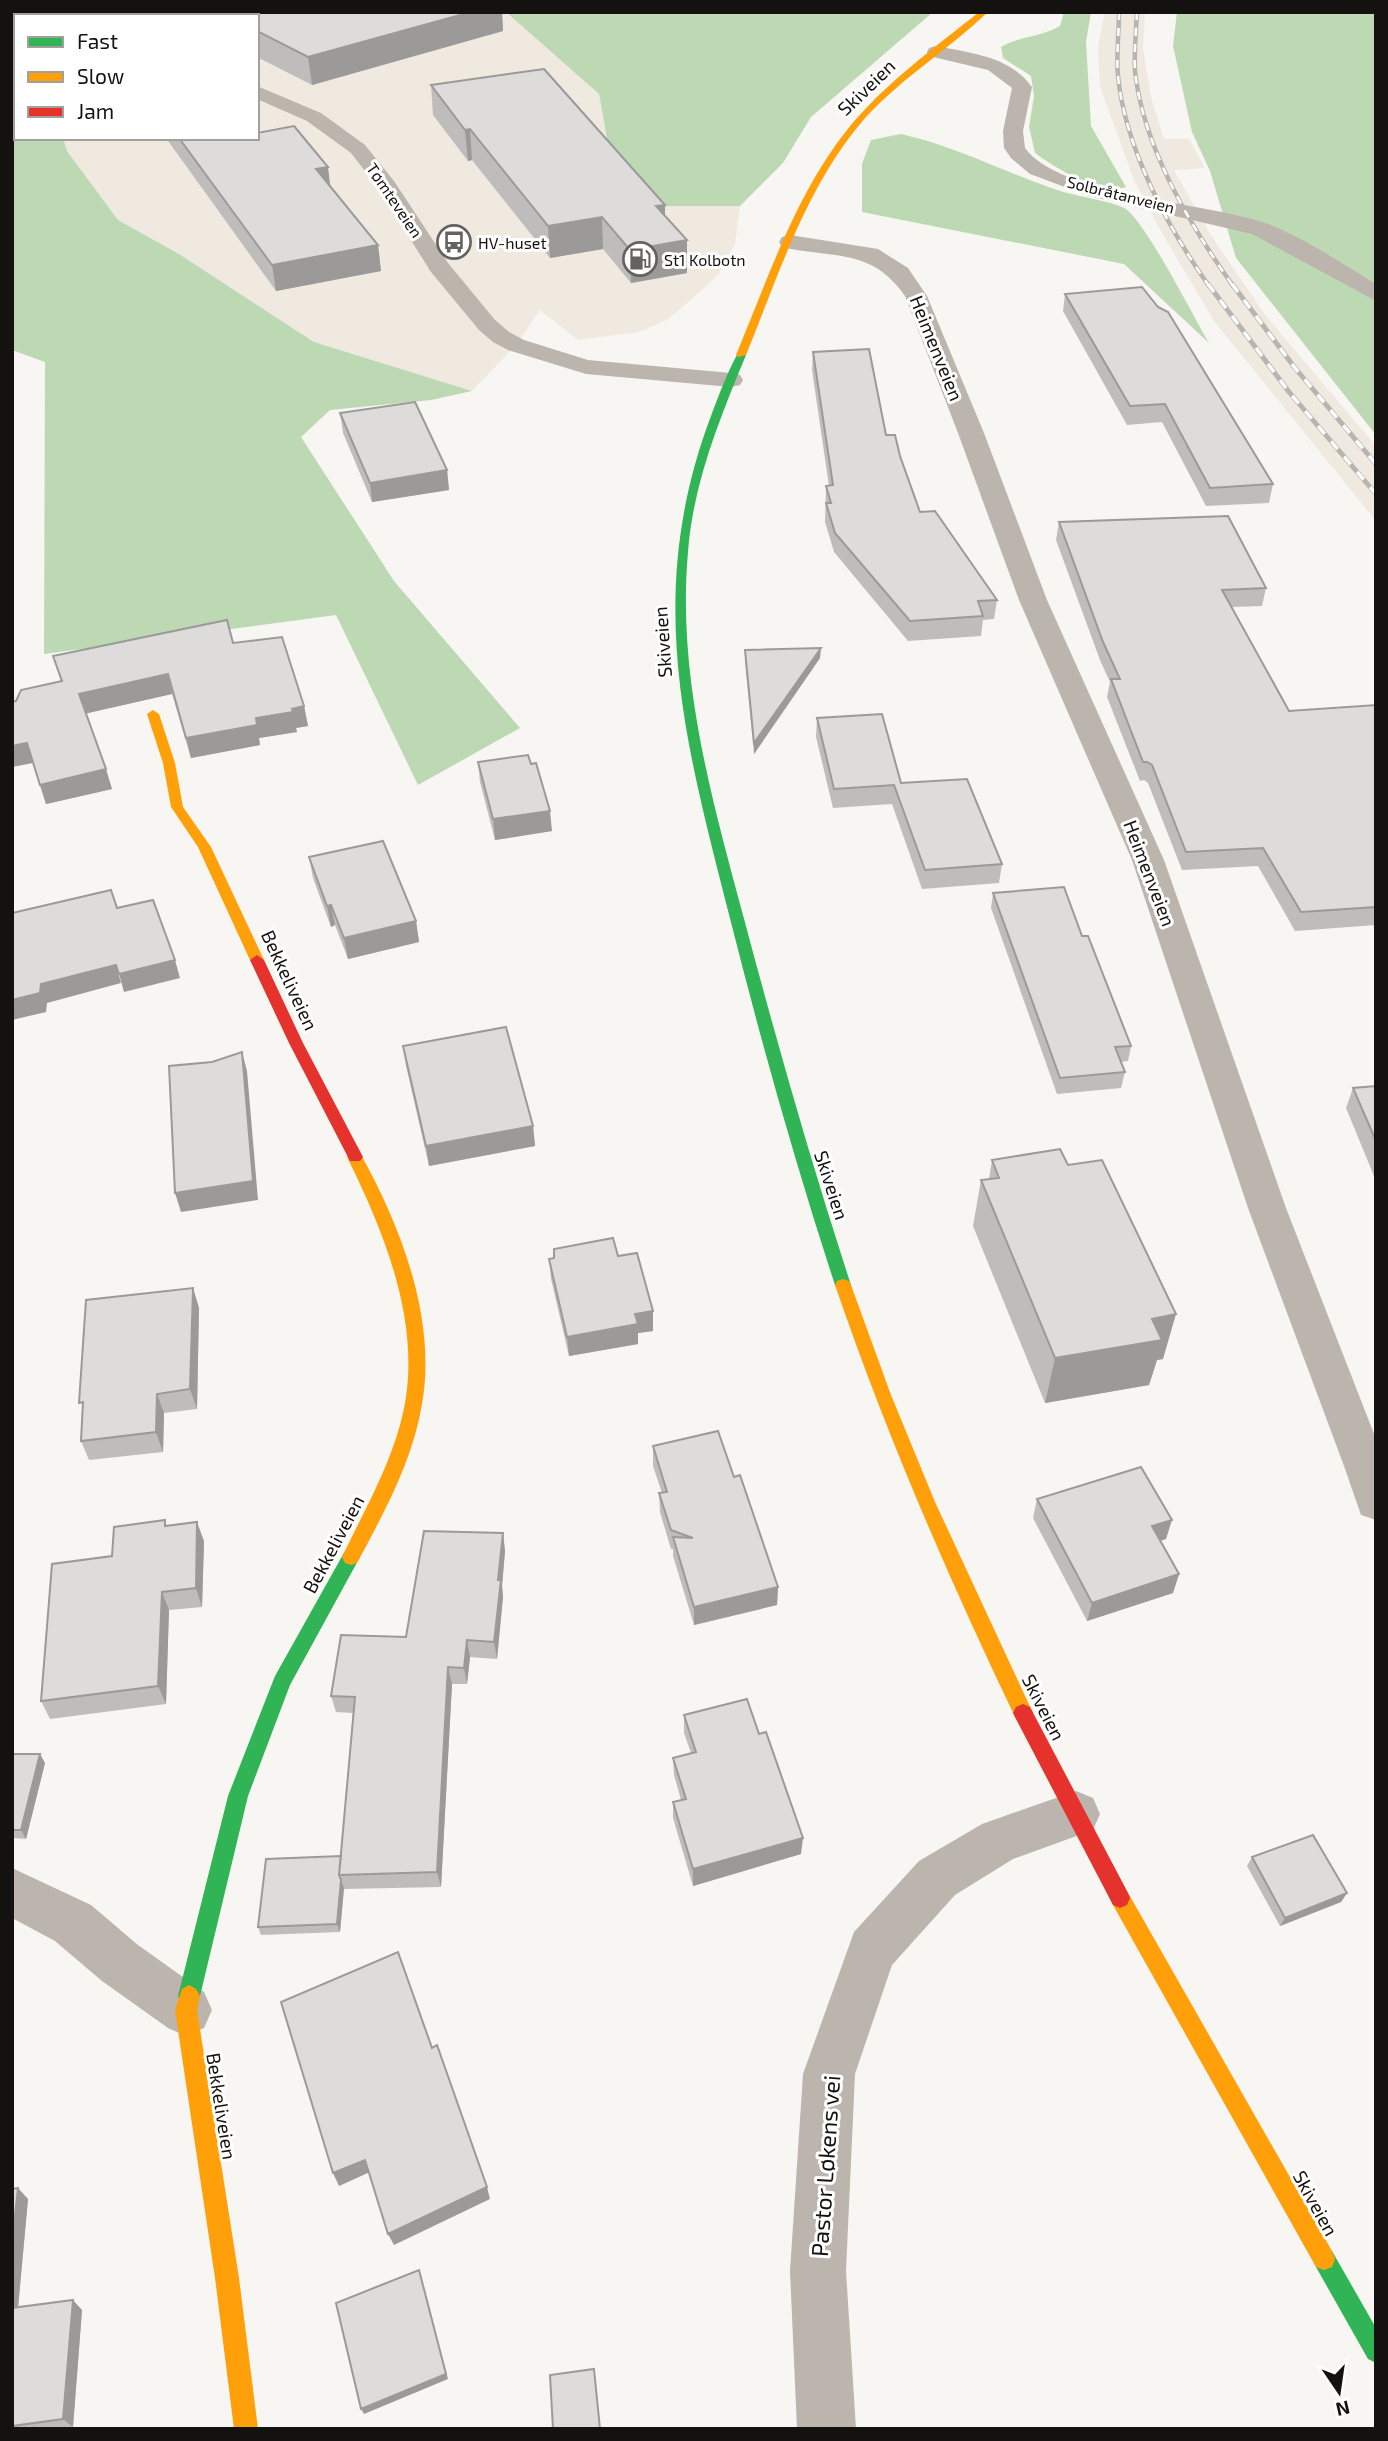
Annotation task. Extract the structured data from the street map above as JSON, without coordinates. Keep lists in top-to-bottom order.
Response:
{
  "streets": {
    "main road": ["Skiveien", "Bekkeliveien"],
    "street": [
      "Solbråtanveien",
      "Tømteveien",
      "Heimenveien",
      "Pastor Løkens vei"
    ]
  },
  "crossings": [
    ["Skiveien", "Solbråtanveien"],
    ["Skiveien", "Tømteveien"],
    ["Skiveien", "Heimenveien"],
    ["Skiveien", "Pastor Løkens vei"]
  ],
  "places": {
    "bus stop": ["HV-huset"],
    "fuel station": ["St1 Kolbotn"]
  },
  "legend": ["Fast", "Slow", "Jam"],
  "north": "bottom"
}
